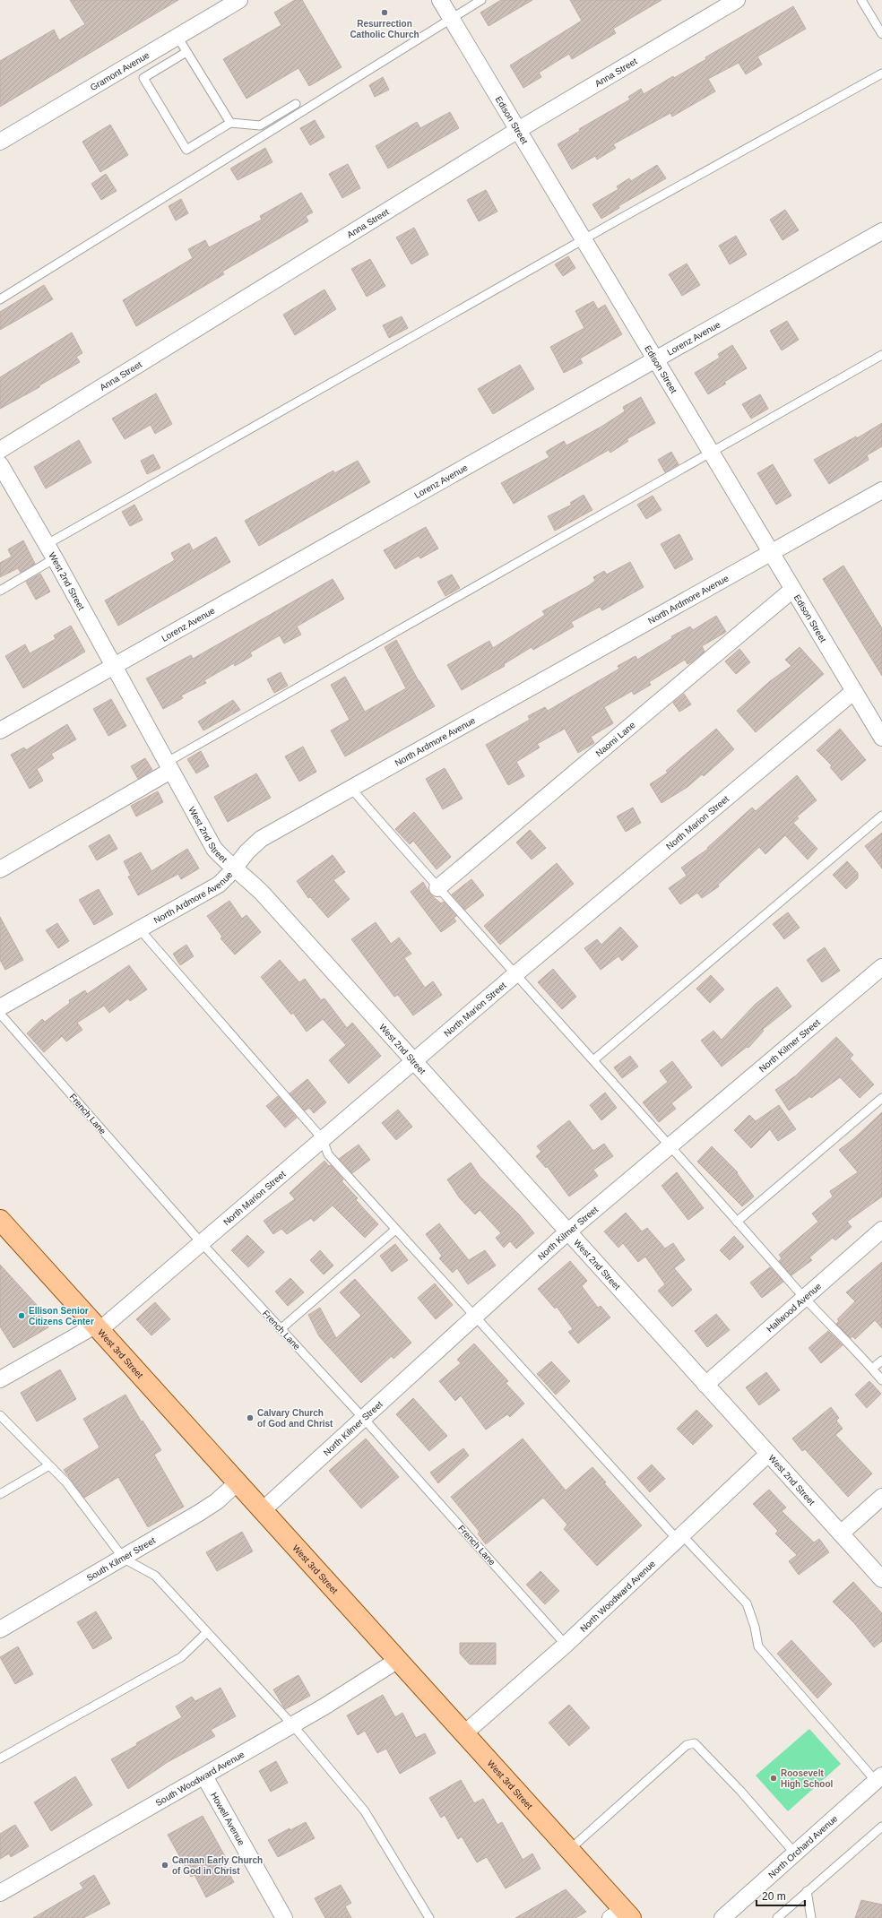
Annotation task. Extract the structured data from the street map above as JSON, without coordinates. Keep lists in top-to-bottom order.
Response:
{
  "streets": {
    "main road": ["West 3rd Street"],
    "street": [
      "Gramont Avenue",
      "Anna Street",
      "Edison Street",
      "Lorenz Avenue",
      "West 2nd Street",
      "North Ardmore Avenue",
      "Naomi Lane",
      "North Marion Street",
      "North Kilmer Street",
      "Hallwood Avenue",
      "South Kilmer Street",
      "North Woodward Avenue",
      "South Woodward Avenue",
      "Howell Avenue",
      "North Orchard Avenue"
    ],
    "lane": ["French Lane"]
  },
  "crossings": [
    ["Anna Street", "Edison Street"],
    ["Edison Street", "Lorenz Avenue"],
    ["Edison Street", "North Ardmore Avenue"],
    ["Edison Street", "Naomi Lane"],
    ["Edison Street", "North Marion Street"],
    ["Lorenz Avenue", "West 2nd Street"],
    ["West 2nd Street", "North Ardmore Avenue"],
    ["West 2nd Street", "North Marion Street"],
    ["West 2nd Street", "North Kilmer Street"],
    ["West 2nd Street", "Hallwood Avenue"],
    ["West 2nd Street", "North Woodward Avenue"],
    ["North Marion Street", "French Lane"],
    ["North Marion Street", "West 3rd Street"],
    ["North Kilmer Street", "French Lane"],
    ["North Kilmer Street", "West 3rd Street"],
    ["French Lane", "North Woodward Avenue"],
    ["West 3rd Street", "South Kilmer Street"],
    ["West 3rd Street", "North Woodward Avenue"],
    ["West 3rd Street", "South Woodward Avenue"],
    ["South Woodward Avenue", "Howell Avenue"]
  ],
  "places": [
    "Resurrection Catholic Church",
    "Ellison Senior Citizens Center",
    "Calvary Church of God and Christ",
    "Roosevelt High School",
    "Canaan Early Church of God in Christ"
  ],
  "scale_bar": "20 m"
}
